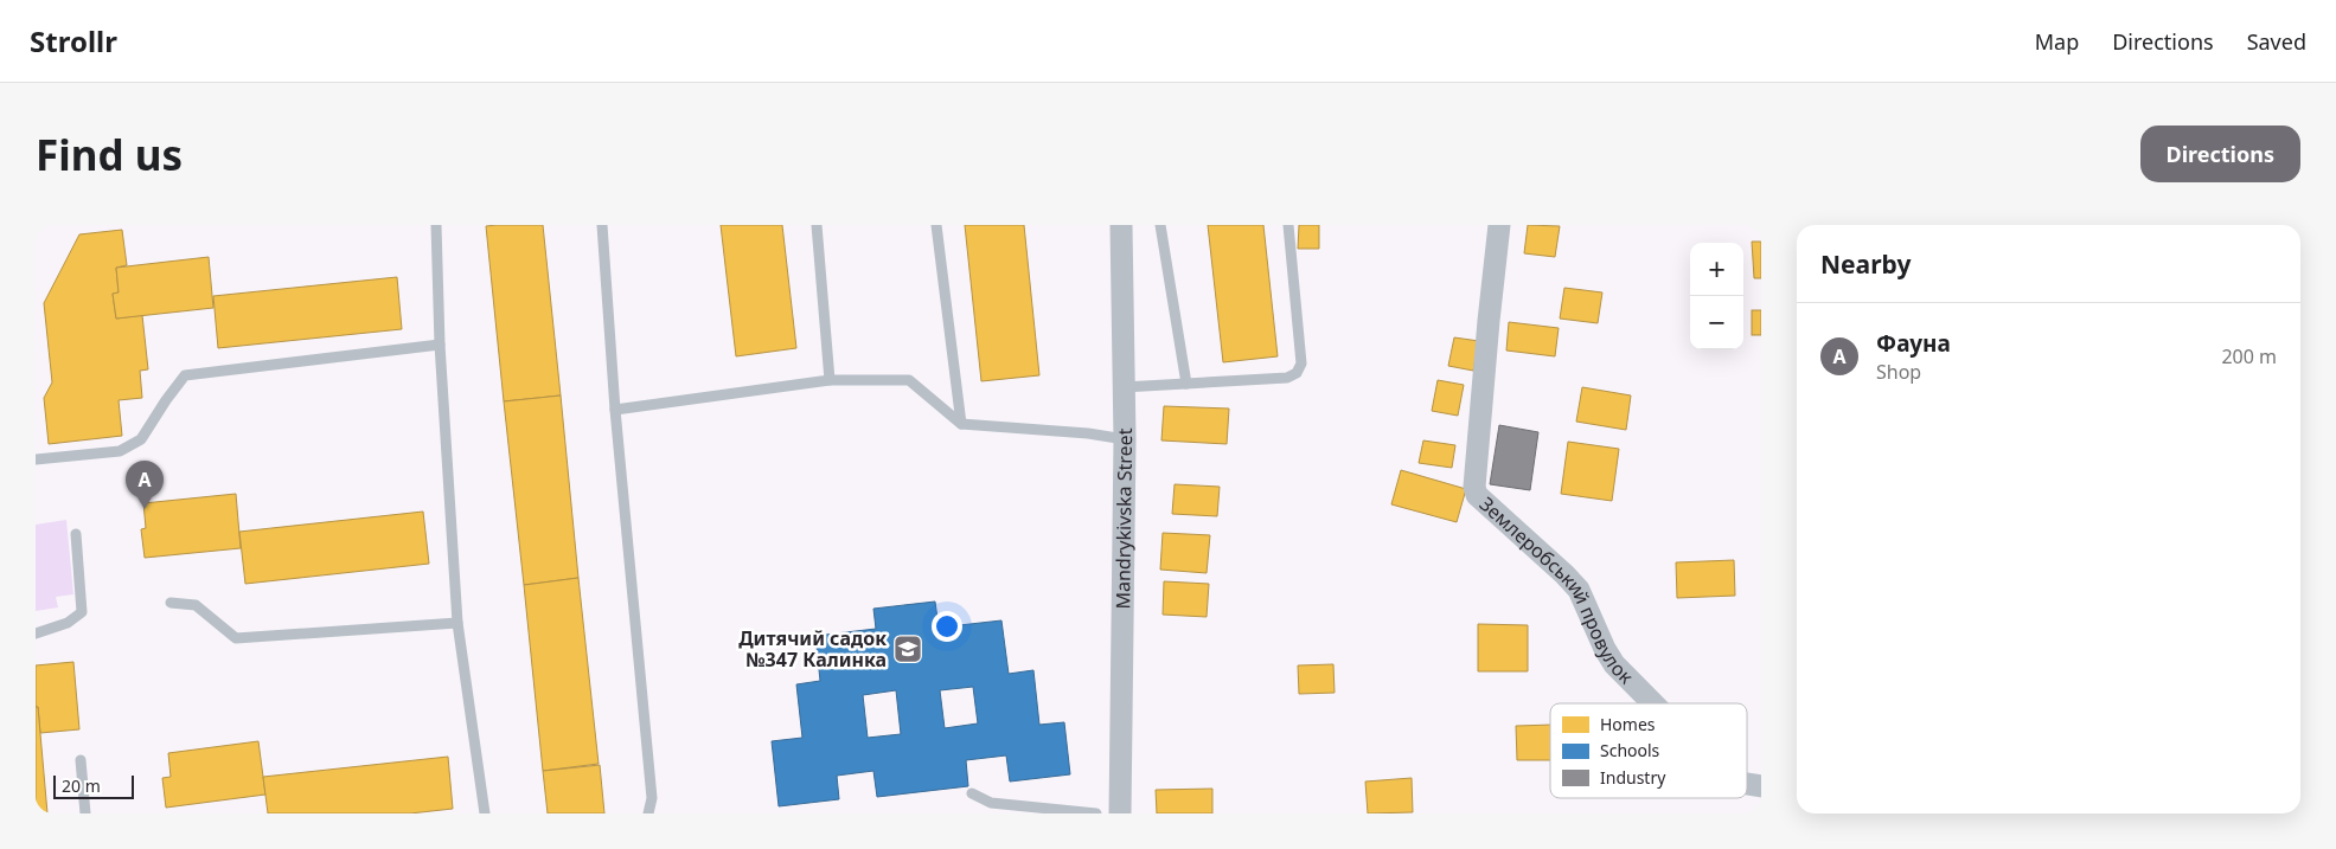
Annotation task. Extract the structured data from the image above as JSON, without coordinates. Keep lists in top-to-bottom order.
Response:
{
  "streets": {
    "street": ["Mandrykivska Street", "Землеробський провулок"]
  },
  "places": {
    "school or university": ["Дитячий садок №347 Калинка"]
  },
  "legend": ["Homes", "Schools", "Industry"],
  "scale_bar": "20 m",
  "page": {
    "header": "Strollr",
    "nav": ["Map", "Directions", "Saved"],
    "buttons": "Directions",
    "title": "Find us",
    "heading": "Nearby",
    "map_buttons": ["+", "−"],
    "list": [
      {
        "mark": "A",
        "name": "Фауна",
        "note": "Shop",
        "value": "200 m"
      }
    ],
    "pins": "A",
    "scale": "20 m"
  }
}
